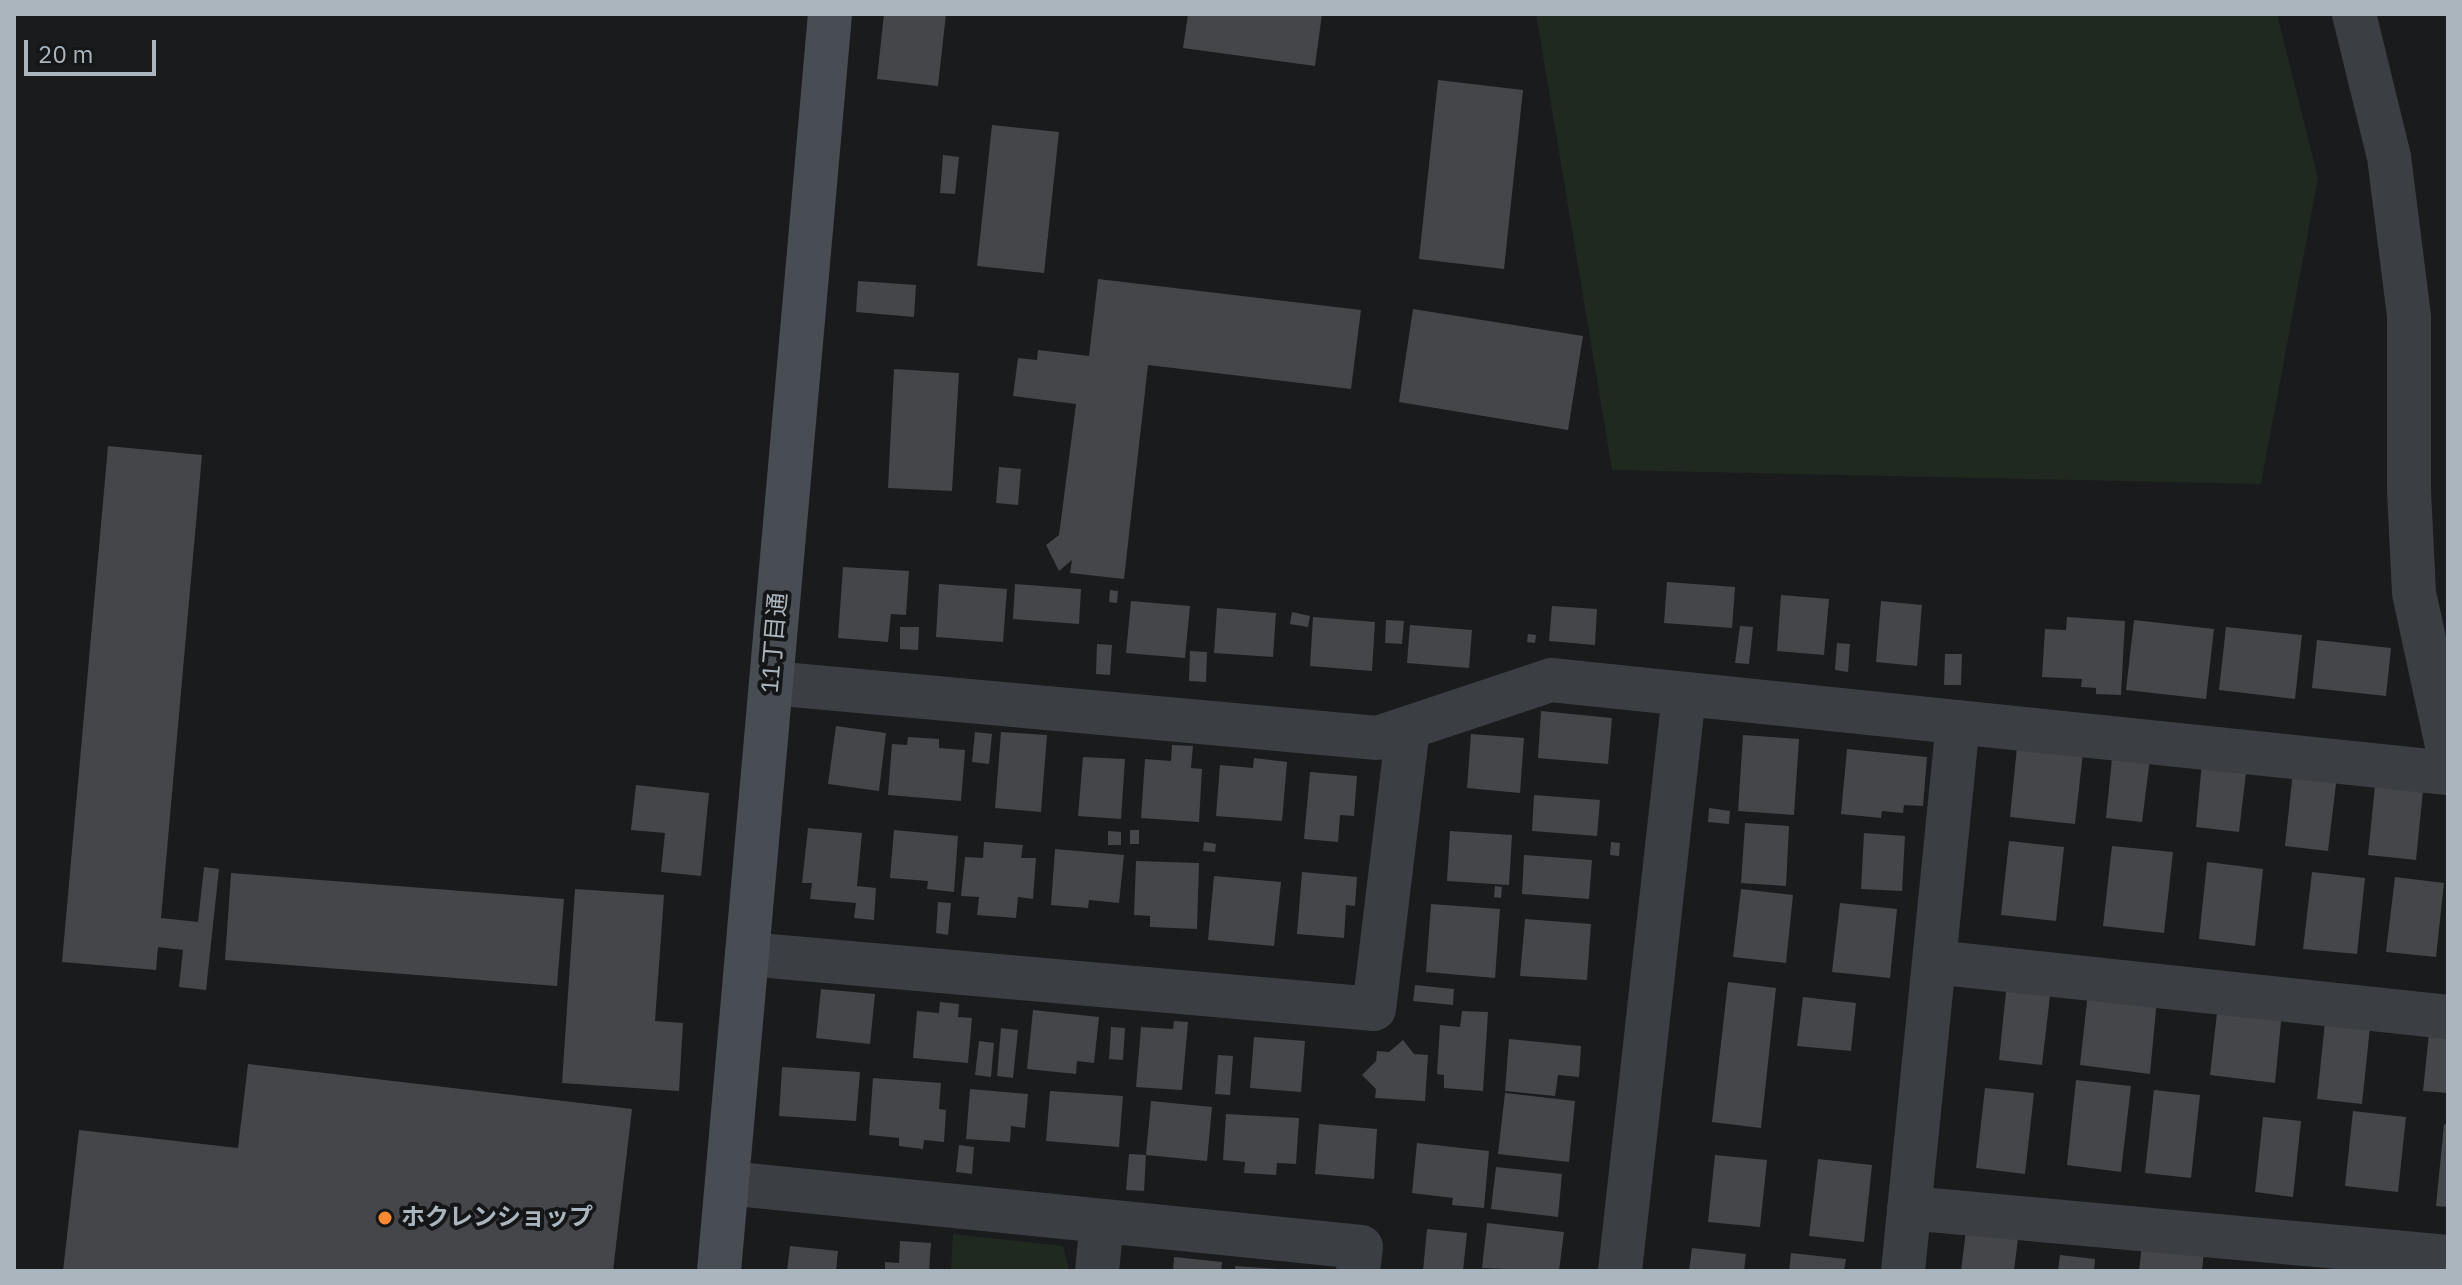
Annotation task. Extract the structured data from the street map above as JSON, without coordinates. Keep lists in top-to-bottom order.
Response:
{
  "streets": {
    "street": ["11丁目通"]
  },
  "places": ["ホクレンショップ"],
  "scale_bar": "20 m"
}
